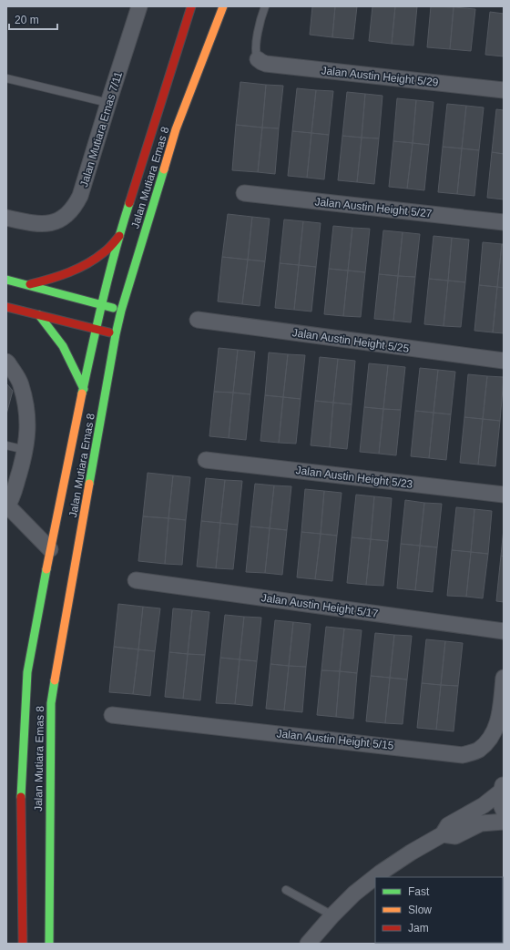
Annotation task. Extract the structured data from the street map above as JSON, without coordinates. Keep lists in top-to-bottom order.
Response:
{
  "streets": {
    "main road": ["Jalan Mutiara Emas 8"],
    "street": [
      "Jalan Austin Height 5/29",
      "Jalan Mutiara Emas 7/11",
      "Jalan Austin Height 5/27",
      "Jalan Austin Height 5/25",
      "Jalan Austin Height 5/23",
      "Jalan Austin Height 5/17",
      "Jalan Austin Height 5/15"
    ]
  },
  "legend": ["Fast", "Slow", "Jam"],
  "scale_bar": "20 m"
}
